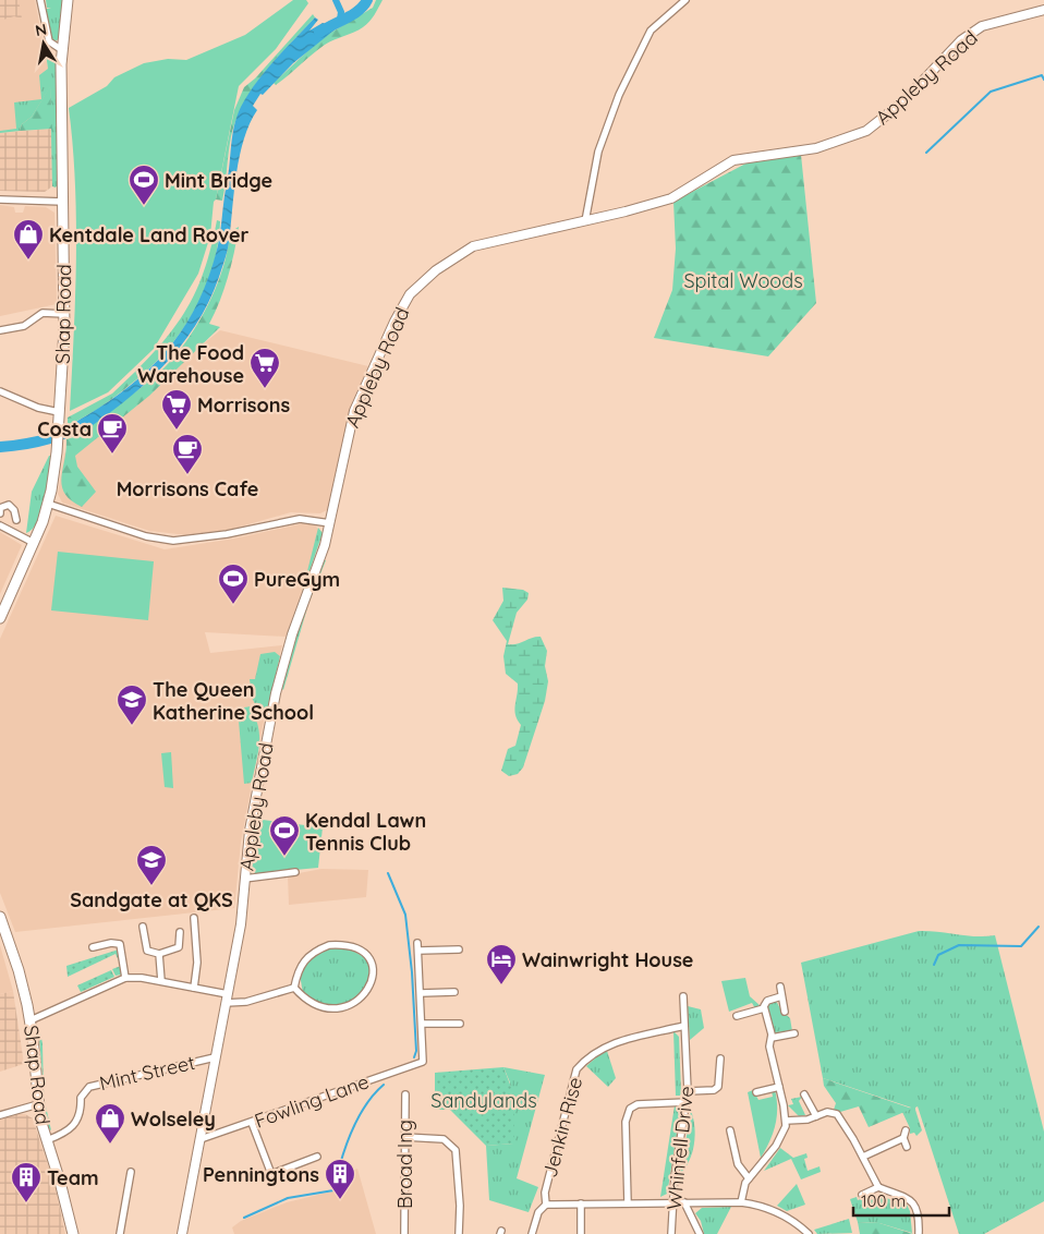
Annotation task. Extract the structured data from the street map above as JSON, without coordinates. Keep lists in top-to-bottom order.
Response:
{
  "streets": {
    "highway": ["Shap Road"],
    "main road": ["Appleby Road"],
    "street": [
      "Mint Street",
      "Fowling Lane",
      "Jenkin Rise",
      "Whinfell Drive",
      "Broad Ing"
    ]
  },
  "crossings": [
    ["Appleby Road", "Mint Street"],
    ["Appleby Road", "Fowling Lane"],
    ["Shap Road", "Mint Street"],
    ["Jenkin Rise", "Whinfell Drive"]
  ],
  "parks": ["Spital Woods", "Sandylands"],
  "places": {
    "sports": ["Mint Bridge", "PureGym", "Kendal Lawn Tennis Club"],
    "shop": ["Kentdale Land Rover", "Wolseley"],
    "supermarket": ["The Food Warehouse", "Morrisons"],
    "cafe": ["Costa", "Morrisons Cafe"],
    "school or university": ["The Queen Katherine School", "Sandgate at QKS"],
    "hotel": ["Wainwright House"],
    "building": ["Penningtons", "Team"]
  },
  "scale_bar": "100 m",
  "north": "top"
}
